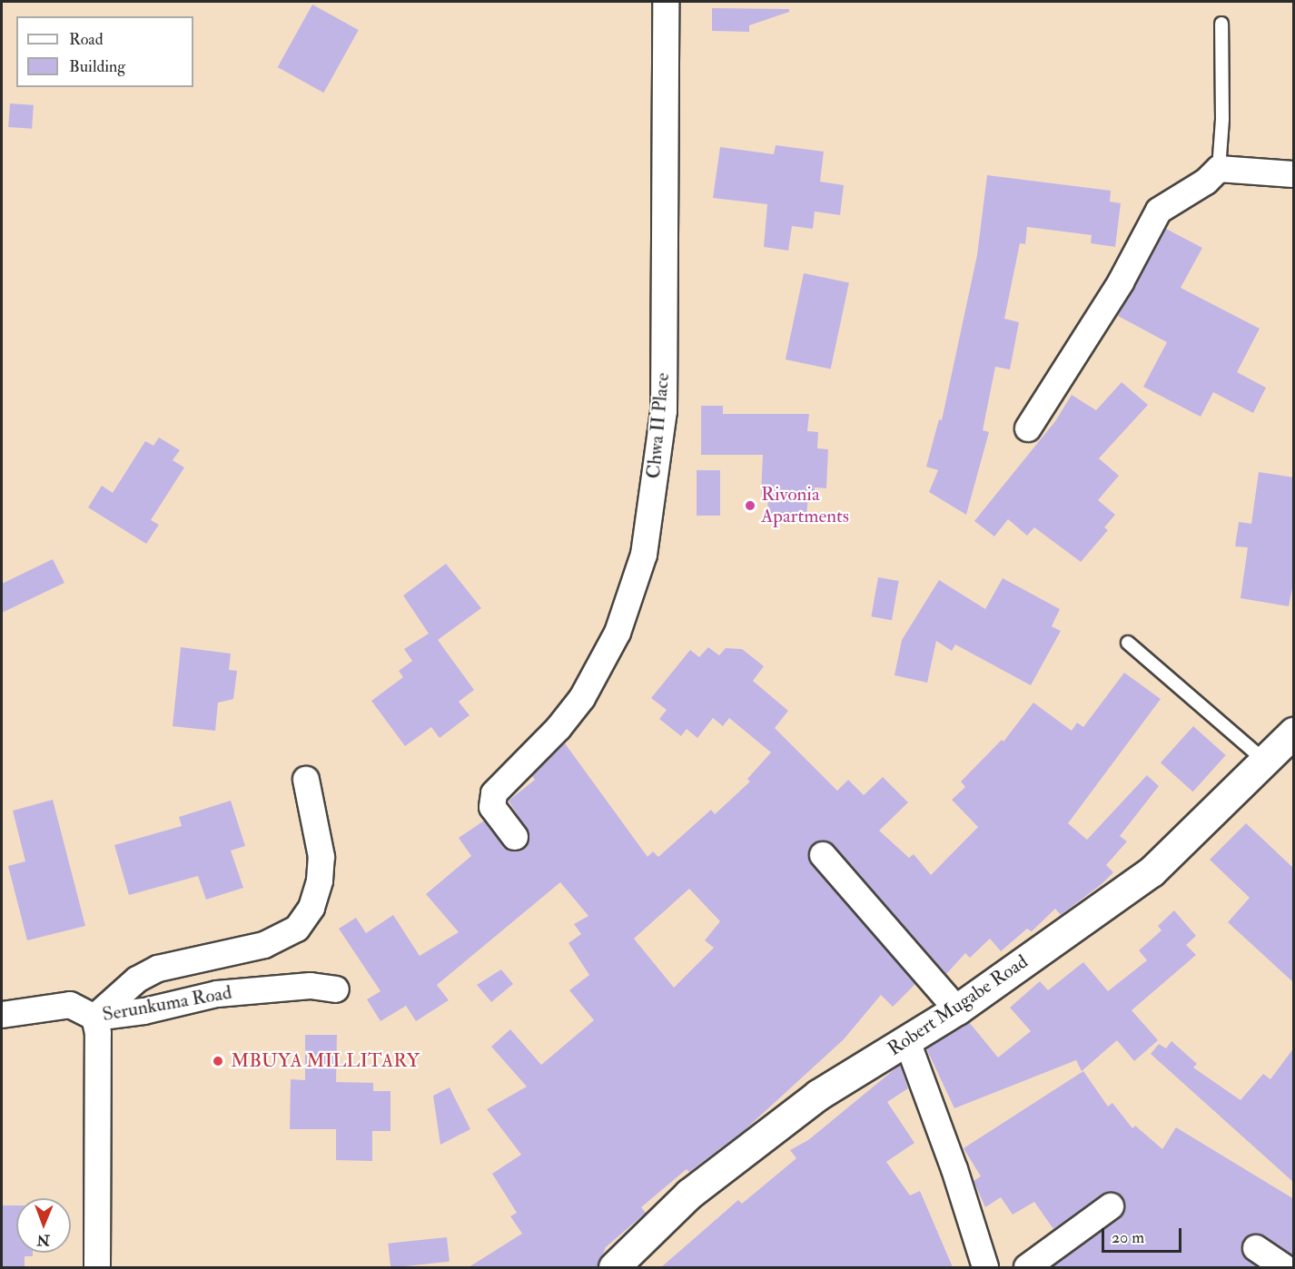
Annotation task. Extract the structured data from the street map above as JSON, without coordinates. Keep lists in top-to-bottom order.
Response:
{
  "streets": {
    "street": ["Chwa II Place", "Serunkuma Road", "Robert Mugabe Road"]
  },
  "places": ["Rivonia Apartments", "MBUYA MILLITARY"],
  "legend": ["Road", "Building"],
  "scale_bar": "20 m",
  "north": "bottom"
}
